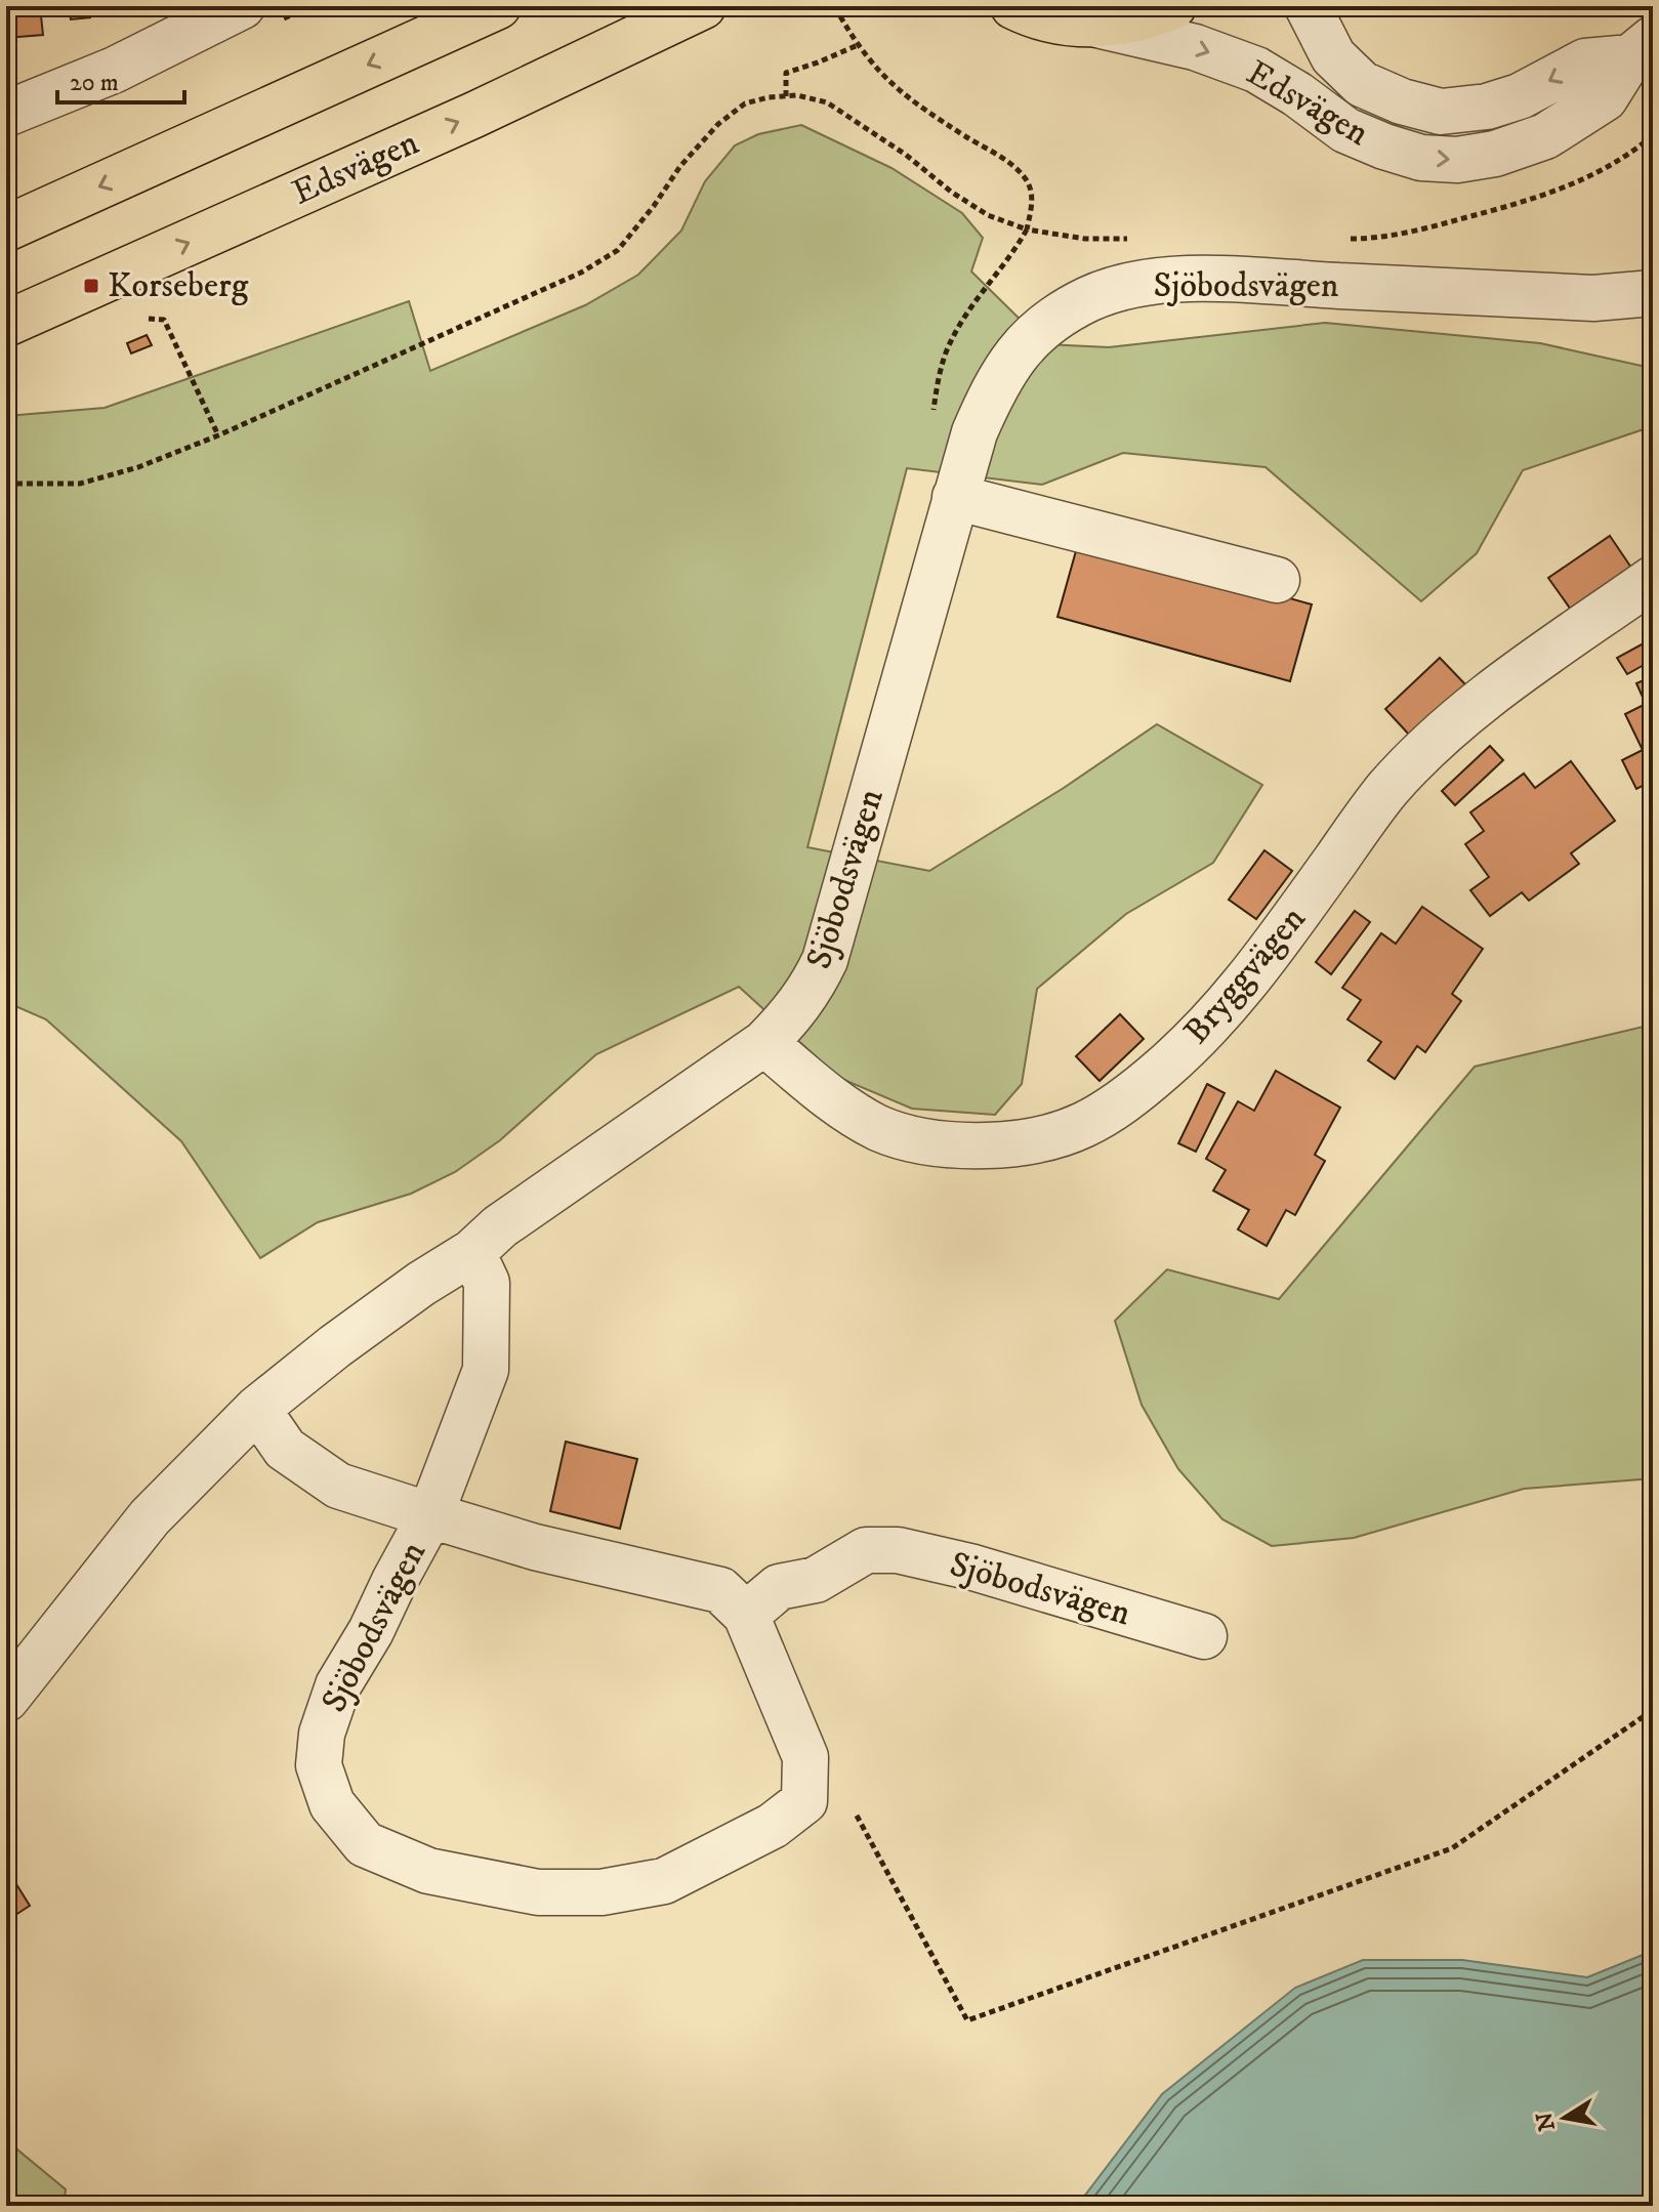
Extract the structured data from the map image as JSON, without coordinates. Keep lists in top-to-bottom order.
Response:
{
  "streets": {
    "main road": ["Edsvägen"],
    "street": ["Sjöbodsvägen", "Bryggvägen"]
  },
  "crossings": [
    ["Sjöbodsvägen", "Bryggvägen"]
  ],
  "places": {
    "transit": ["Korseberg"]
  },
  "scale_bar": "20 m",
  "north": "left"
}
